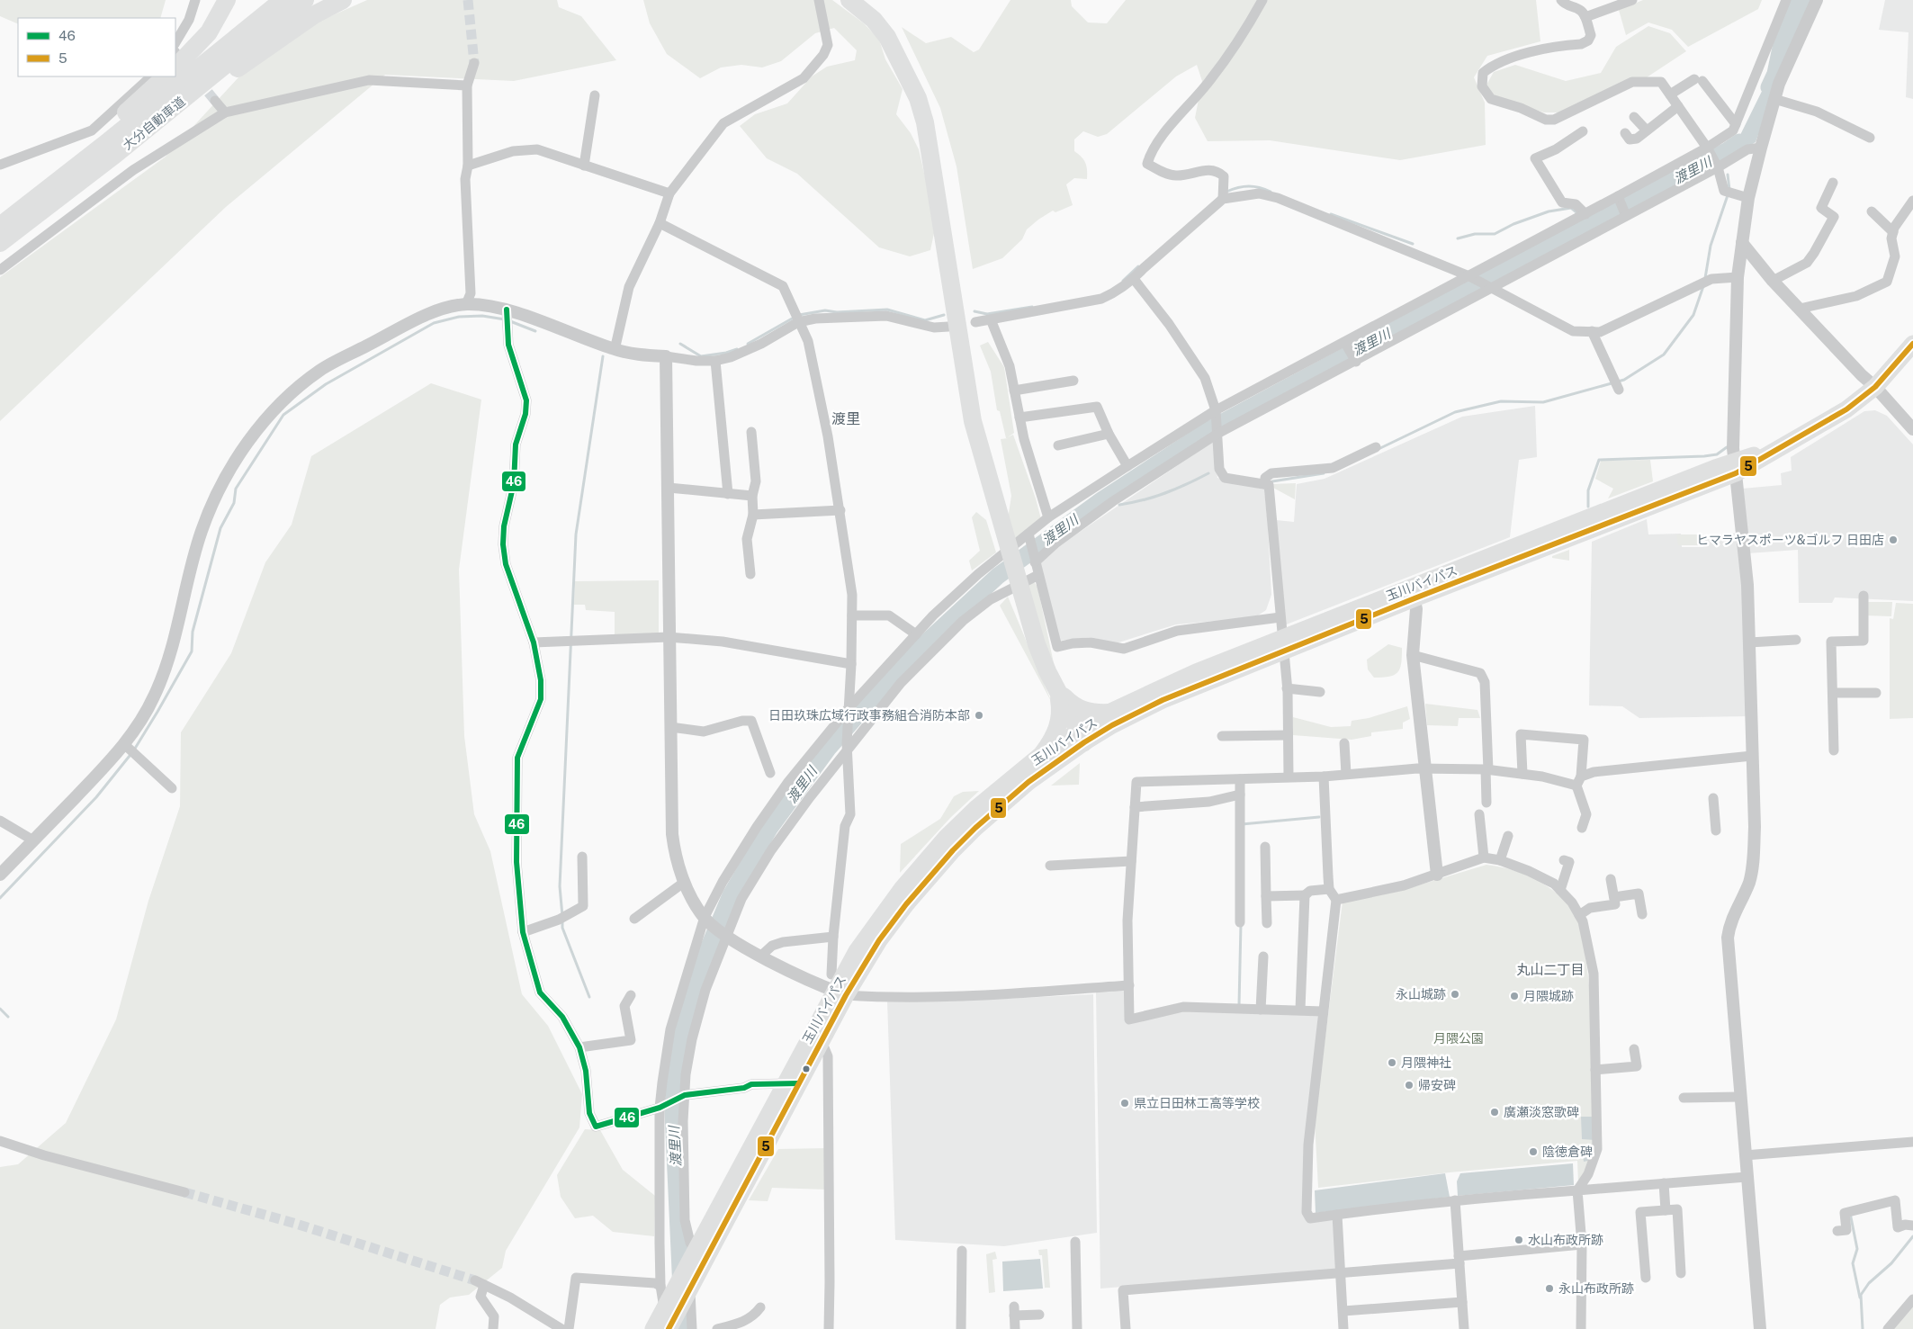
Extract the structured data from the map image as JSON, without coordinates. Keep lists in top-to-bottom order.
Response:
{
  "streets": {
    "highway": ["大分自動車道", "玉川バイパス"]
  },
  "districts": ["渡里", "丸山二丁目"],
  "water": ["渡里川"],
  "parks": ["月隈公園"],
  "places": [
    "ヒマラヤスポーツ&ゴルフ 日田店",
    "日田玖珠広域行政事務組合消防本部",
    "永山城跡",
    "月隈城跡",
    "月隈神社",
    "帰安碑",
    "県立日田林工高等学校",
    "廣瀬淡窓歌碑",
    "陰徳倉碑",
    "水山布政所跡",
    "永山布政所跡"
  ],
  "lines": ["transit line 46", "transit line 5"],
  "legend": ["46", "5"]
}
